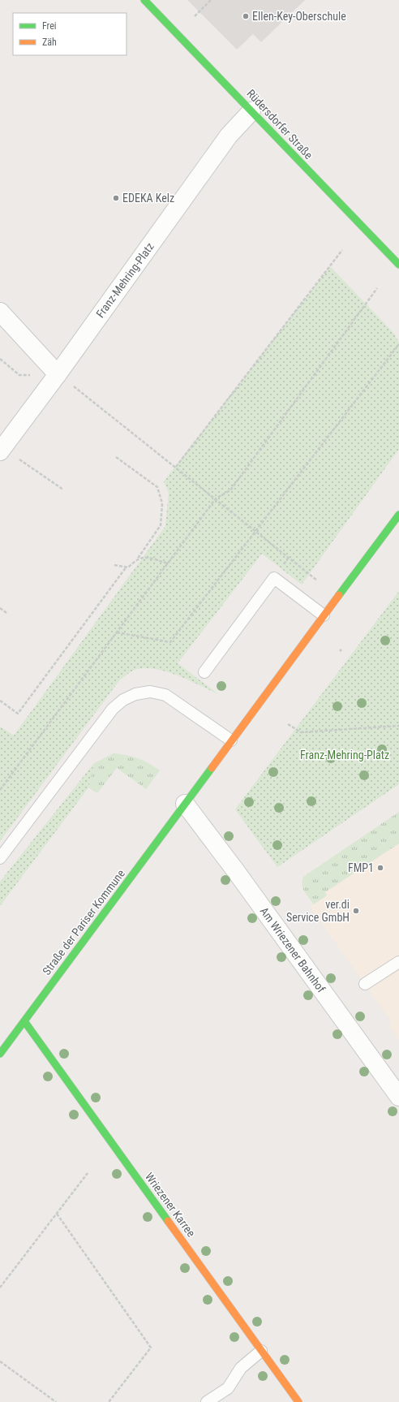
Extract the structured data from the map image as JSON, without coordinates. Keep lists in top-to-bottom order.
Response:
{
  "streets": {
    "street": [
      "Rüdersdorfer Straße",
      "Franz-Mehring-Platz",
      "Straße der Pariser Kommune",
      "Am Wriezener Bahnhof",
      "Wriezener Karree"
    ]
  },
  "crossings": [
    ["Rüdersdorfer Straße", "Franz-Mehring-Platz"],
    ["Straße der Pariser Kommune", "Am Wriezener Bahnhof"],
    ["Straße der Pariser Kommune", "Wriezener Karree"]
  ],
  "parks": ["Franz-Mehring-Platz"],
  "places": [
    "Ellen-Key-Oberschule",
    "EDEKA Kelz",
    "FMP1",
    "ver.di Service GmbH"
  ],
  "legend": ["Frei", "Zäh"]
}
